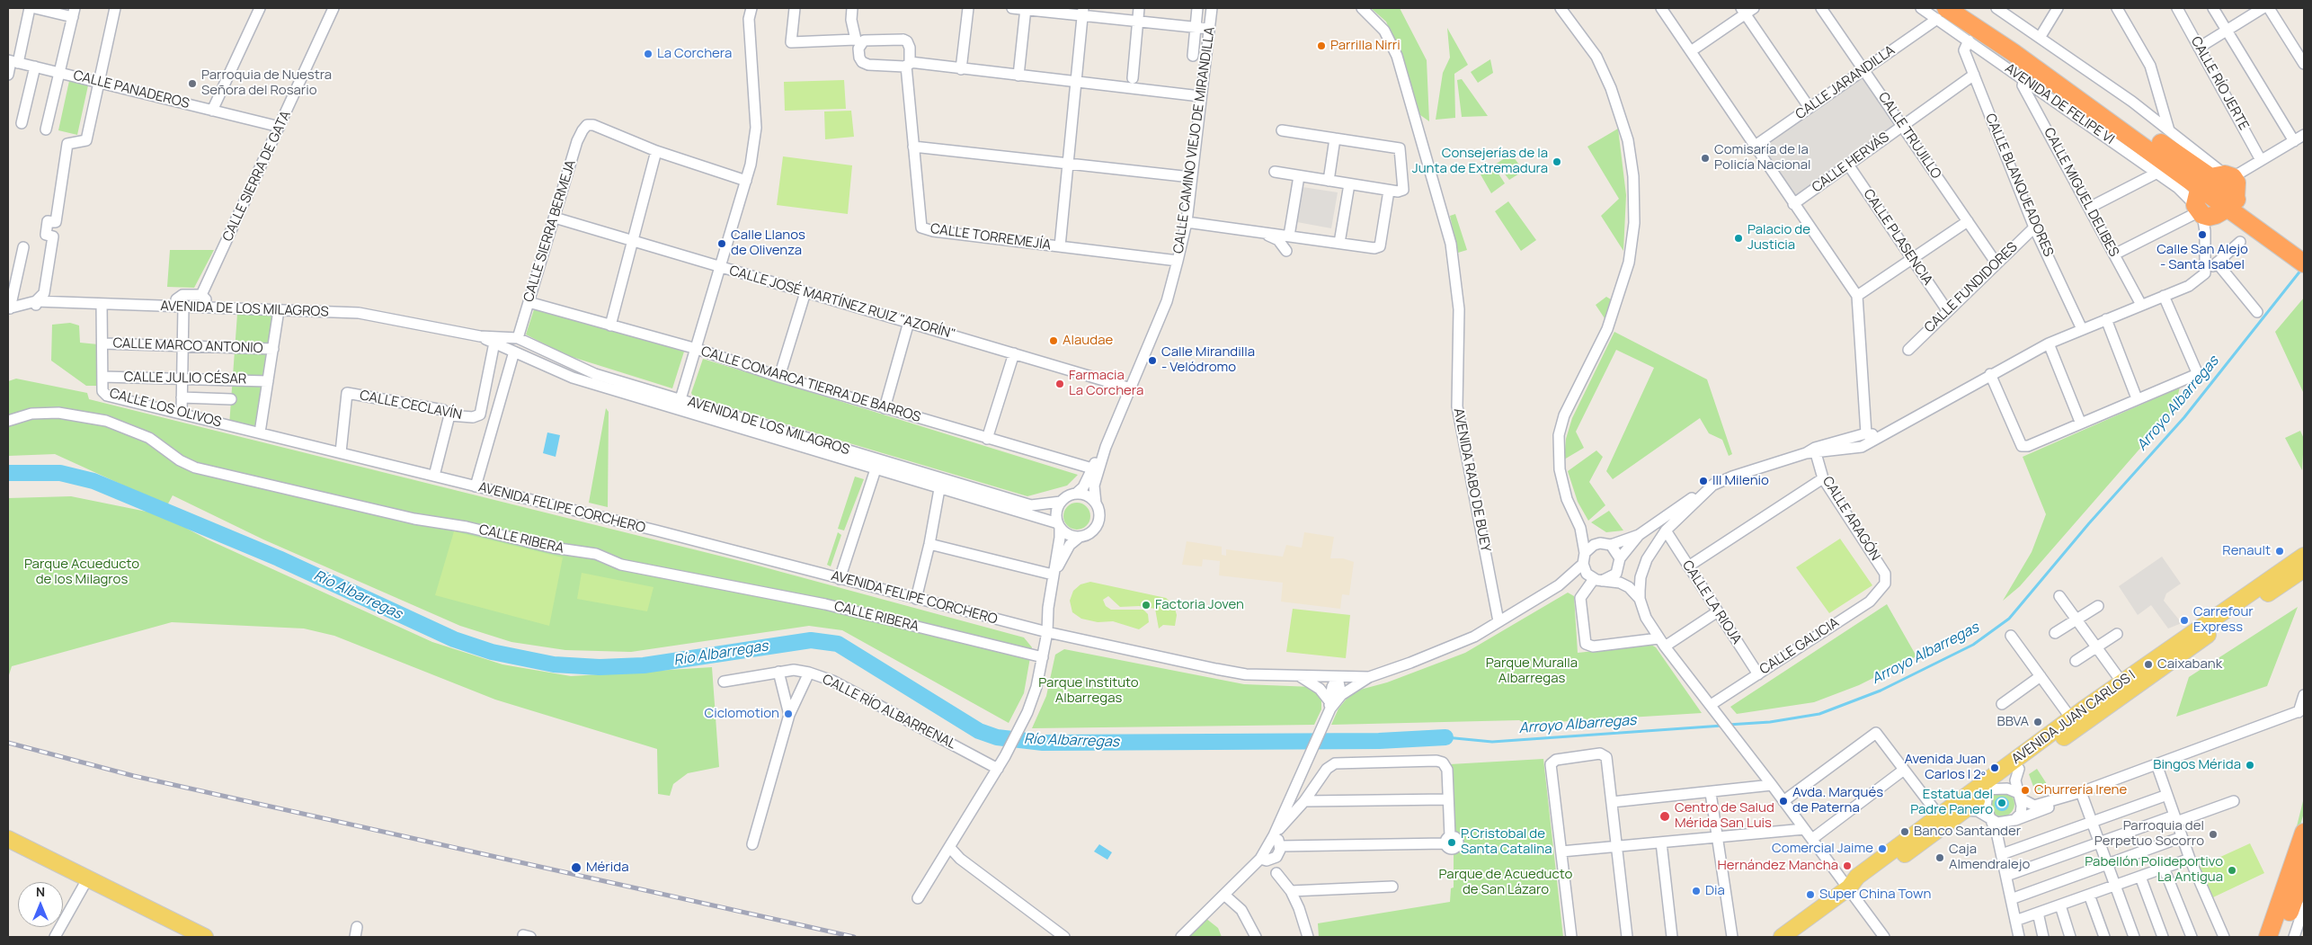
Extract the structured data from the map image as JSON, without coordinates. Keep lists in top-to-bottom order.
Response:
{
  "streets": {
    "highway": ["AVENIDA DE FELIPE VI"],
    "main road": ["AVENIDA JUAN CARLOS I"],
    "street": [
      "CALLE JARANDILLA",
      "CALLE RÍO JERTE",
      "CALLE PANADEROS",
      "CALLE TRUJILLO",
      "CALLE CAMINO VIEJO DE MIRANDILLA",
      "CALLE HERVÁS",
      "CALLE SIERRA DE GATA",
      "CALLE BLANQUEADORES",
      "CALLE MIGUEL DELIBES",
      "CALLE SIERRA BERMEJA",
      "CALLE TORREMEJÍA",
      "CALLE PLASENCIA",
      "CALLE FUNDIDORES",
      "CALLE JOSÉ MARTÍNEZ RUIZ \"AZORÍN\"",
      "AVENIDA DE LOS MILAGROS",
      "CALLE MARCO ANTONIO",
      "CALLE JULIO CÉSAR",
      "CALLE COMARCA TIERRA DE BARROS",
      "CALLE CECLAVÍN",
      "CALLE LOS OLIVOS",
      "AVENIDA RABO DE BUEY",
      "AVENIDA FELIPE CORCHERO",
      "CALLE ARAGÓN",
      "CALLE RIBERA",
      "CALLE LA RIOJA",
      "CALLE GALICIA",
      "CALLE RÍO ALBARRENAL"
    ]
  },
  "crossings": [
    ["CALLE JARANDILLA", "AVENIDA DE FELIPE VI"],
    ["CALLE JARANDILLA", "CALLE TRUJILLO"],
    ["CALLE PANADEROS", "CALLE SIERRA DE GATA"],
    ["AVENIDA DE FELIPE VI", "CALLE BLANQUEADORES"],
    ["AVENIDA DE FELIPE VI", "CALLE MIGUEL DELIBES"],
    ["CALLE TRUJILLO", "CALLE HERVÁS"],
    ["CALLE TRUJILLO", "CALLE FUNDIDORES"],
    ["CALLE CAMINO VIEJO DE MIRANDILLA", "CALLE TORREMEJÍA"],
    ["CALLE CAMINO VIEJO DE MIRANDILLA", "CALLE JOSÉ MARTÍNEZ RUIZ \"AZORÍN\""],
    ["CALLE CAMINO VIEJO DE MIRANDILLA", "AVENIDA DE LOS MILAGROS"],
    ["CALLE CAMINO VIEJO DE MIRANDILLA", "CALLE COMARCA TIERRA DE BARROS"],
    ["CALLE HERVÁS", "CALLE BLANQUEADORES"],
    ["CALLE HERVÁS", "CALLE PLASENCIA"],
    ["CALLE BLANQUEADORES", "CALLE FUNDIDORES"],
    ["CALLE SIERRA BERMEJA", "CALLE JOSÉ MARTÍNEZ RUIZ \"AZORÍN\""],
    ["CALLE SIERRA BERMEJA", "AVENIDA DE LOS MILAGROS"],
    ["CALLE SIERRA BERMEJA", "CALLE COMARCA TIERRA DE BARROS"],
    ["CALLE PLASENCIA", "CALLE FUNDIDORES"],
    ["AVENIDA DE LOS MILAGROS", "CALLE CECLAVÍN"],
    ["AVENIDA DE LOS MILAGROS", "CALLE LOS OLIVOS"],
    ["CALLE MARCO ANTONIO", "CALLE LOS OLIVOS"],
    ["CALLE JULIO CÉSAR", "CALLE LOS OLIVOS"],
    ["CALLE CECLAVÍN", "AVENIDA FELIPE CORCHERO"],
    ["CALLE LOS OLIVOS", "AVENIDA FELIPE CORCHERO"],
    ["AVENIDA RABO DE BUEY", "AVENIDA FELIPE CORCHERO"],
    ["CALLE ARAGÓN", "CALLE GALICIA"],
    ["CALLE LA RIOJA", "CALLE GALICIA"]
  ],
  "water": ["Arroyo Albarregas", "Río Albarregas"],
  "parks": [
    "Parque Acueducto de los Milagros",
    "Parque Muralla Albarregas",
    "Parque Instituto Albarregas",
    "Parque de Acueducto de San Lázaro"
  ],
  "places": [
    "Parrilla Nirri",
    "La Corchera",
    "Parroquia de Nuestra Señora del Rosario",
    "Comisaría de la Policía Nacional",
    "Consejerías de la Junta de Extremadura",
    "Calle San Alejo - Santa Isabel",
    "Palacio de Justicia",
    "Calle Llanos de Olivenza",
    "Alaudae",
    "Calle Mirandilla - Velódromo",
    "Farmacia La Corchera",
    "III Milenio",
    "Renault",
    "Factoria Joven",
    "Carrefour Express",
    "Caixabank",
    "Ciclomotion",
    "BBVA",
    "Bingos Mérida",
    "Avenida Juan Carlos I 2º",
    "Churrería Irene",
    "Avda. Marqués de Paterna",
    "Estatua del Padre Panero",
    "Centro de Salud Mérida San Luis",
    "Banco Santander",
    "Parroquia del Perpetuo Socorro",
    "P.Cristobal de Santa Catalina",
    "Comercial Jaime",
    "Caja Almendralejo",
    "Hernández Mancha",
    "Mérida",
    "Pabellón Polideportivo La Antigua",
    "Dia",
    "Super China Town"
  ],
  "north": "top"
}
